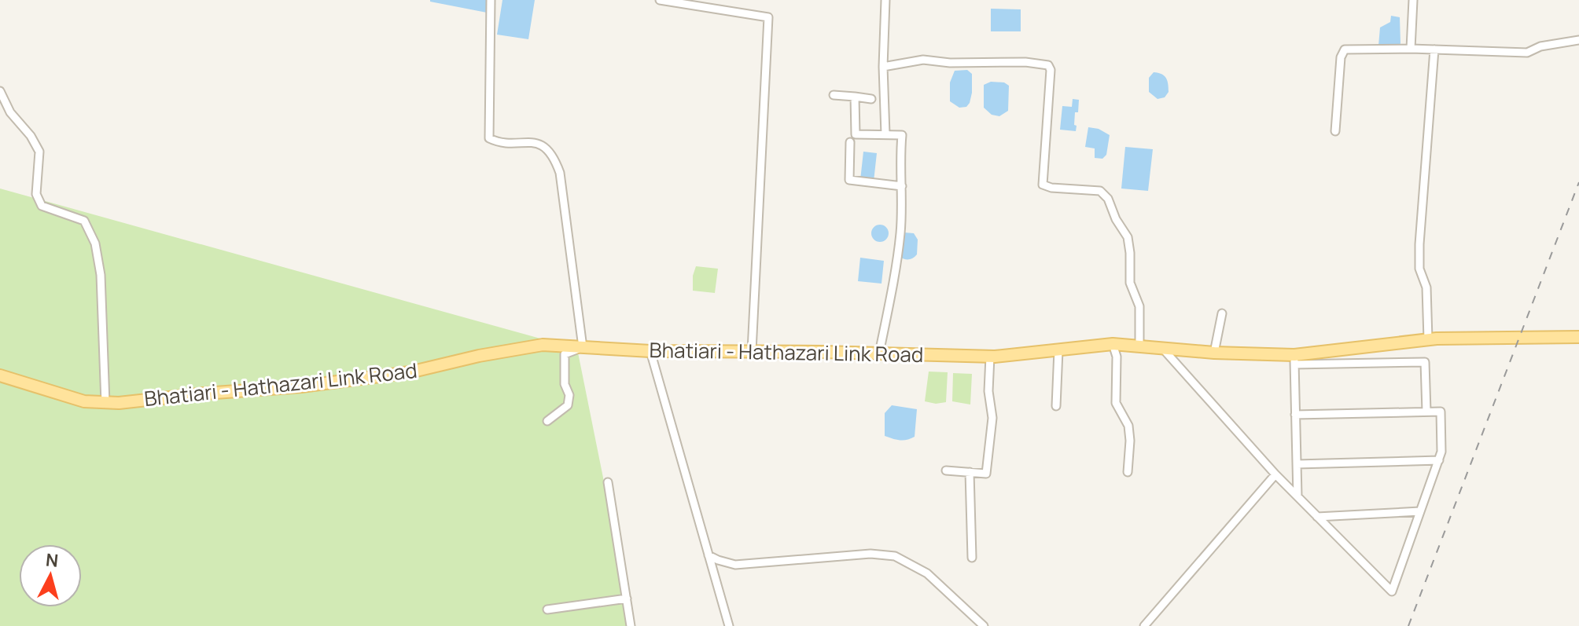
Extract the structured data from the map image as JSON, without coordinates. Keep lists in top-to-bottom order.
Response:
{
  "streets": {
    "main road": ["Bhatiari - Hathazari Link Road"]
  },
  "north": "top"
}
